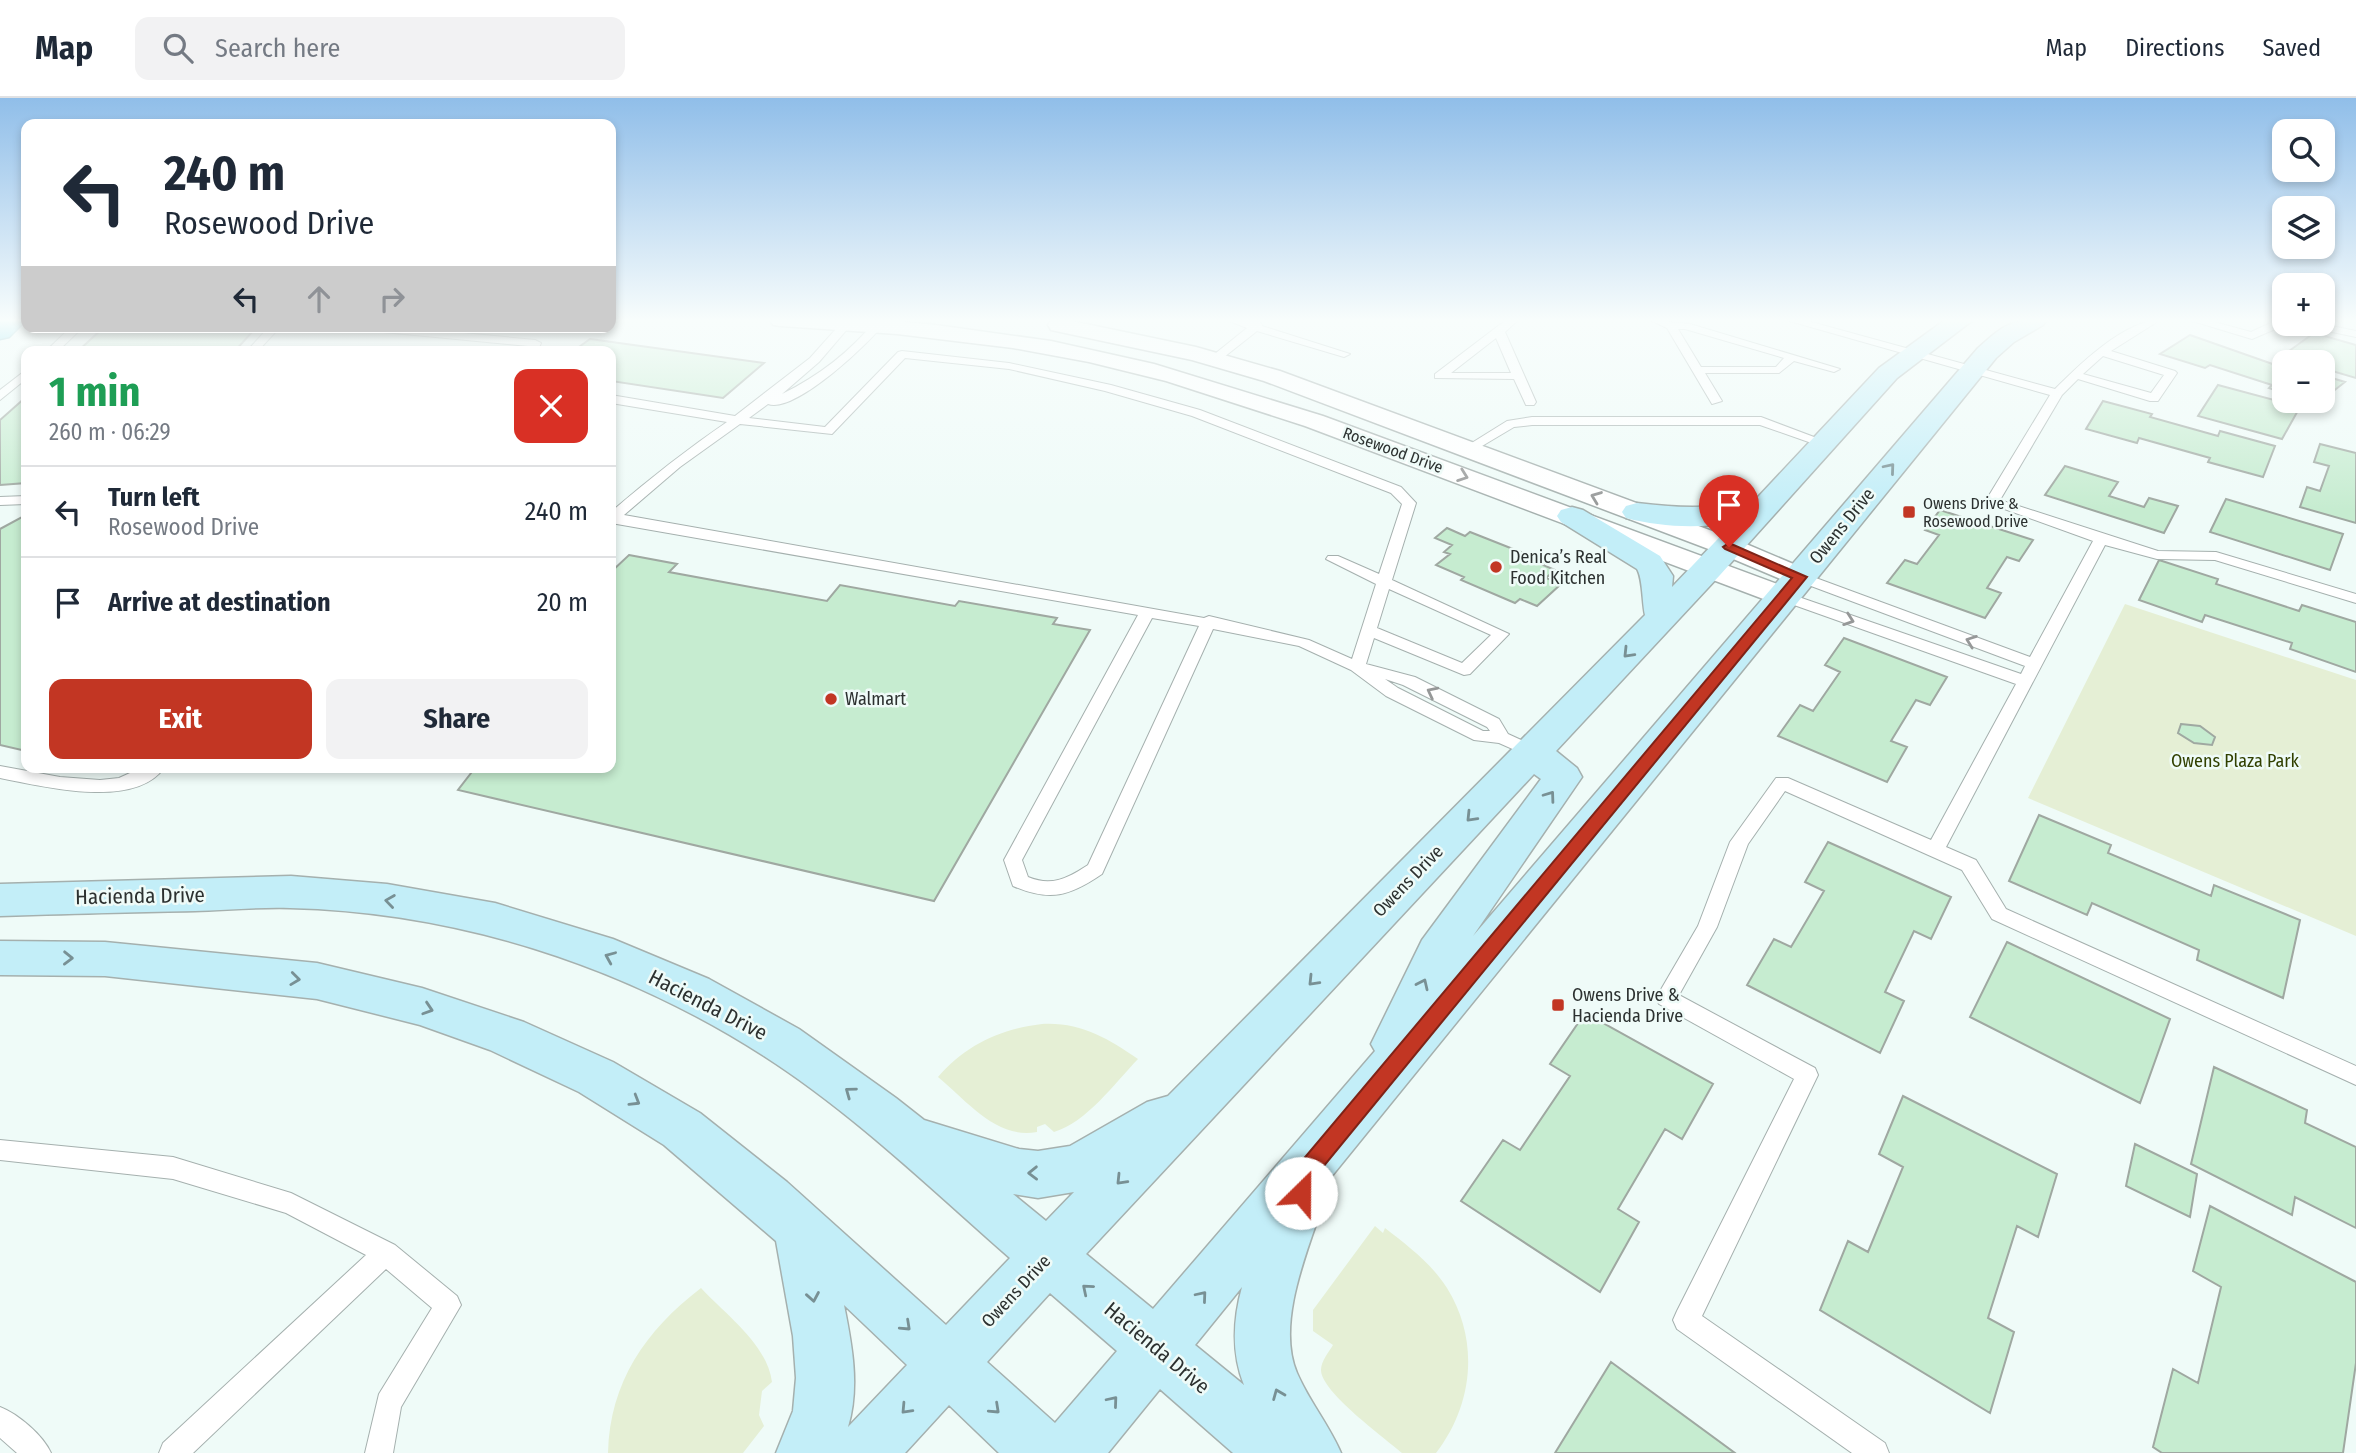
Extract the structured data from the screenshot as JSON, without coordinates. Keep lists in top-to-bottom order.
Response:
{
  "streets": {
    "street": ["Rosewood Drive", "Owens Drive", "Hacienda Drive"]
  },
  "crossings": [
    ["Rosewood Drive", "Owens Drive"],
    ["Owens Drive", "Hacienda Drive"]
  ],
  "parks": ["Owens Plaza Park"],
  "places": {
    "transit": ["Owens Drive & Rosewood Drive", "Owens Drive & Hacienda Drive"],
    "other": ["Denica’s Real Food Kitchen", "Walmart"]
  },
  "page": {
    "header": "Map",
    "search": "Search here",
    "nav": ["Map", "Directions", "Saved"],
    "map_buttons": ["+", "−"],
    "turn": ["240 m", "Rosewood Drive"],
    "heading": ["1 min", "260 m · 06:29"],
    "list": [
      {
        "name": "Turn left",
        "note": "Rosewood Drive",
        "value": "240 m"
      },
      {
        "name": "Arrive at destination",
        "value": "20 m"
      }
    ],
    "buttons": ["Exit", "Share"]
  }
}
